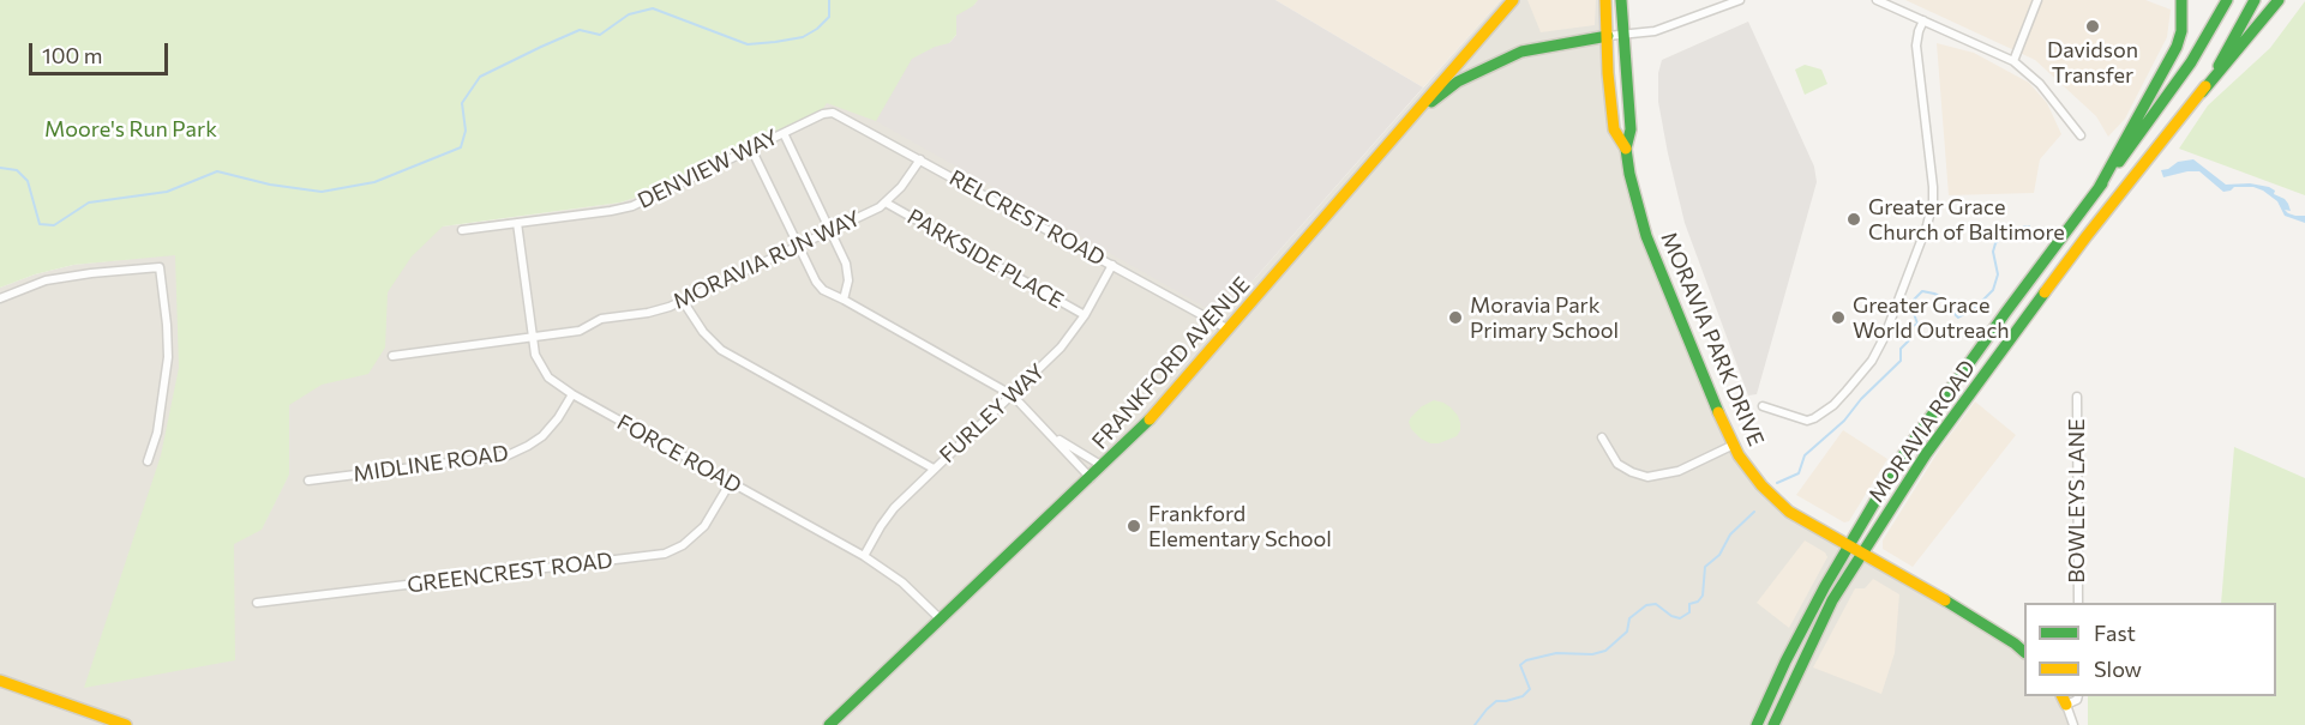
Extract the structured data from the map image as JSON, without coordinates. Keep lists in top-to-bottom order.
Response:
{
  "streets": {
    "main road": ["MORAVIA PARK DRIVE", "FRANKFORD AVENUE", "MORAVIA ROAD"],
    "street": [
      "DENVIEW WAY",
      "RELCREST ROAD",
      "PARKSIDE PLACE",
      "MORAVIA RUN WAY",
      "FURLEY WAY",
      "FORCE ROAD",
      "MIDLINE ROAD",
      "BOWLEYS LANE",
      "GREENCREST ROAD"
    ]
  },
  "crossings": [
    ["DENVIEW WAY", "RELCREST ROAD"],
    ["DENVIEW WAY", "FORCE ROAD"],
    ["RELCREST ROAD", "MORAVIA RUN WAY"],
    ["RELCREST ROAD", "FRANKFORD AVENUE"],
    ["RELCREST ROAD", "FURLEY WAY"],
    ["PARKSIDE PLACE", "MORAVIA RUN WAY"],
    ["PARKSIDE PLACE", "FURLEY WAY"],
    ["MORAVIA RUN WAY", "FORCE ROAD"],
    ["MORAVIA PARK DRIVE", "MORAVIA ROAD"],
    ["FRANKFORD AVENUE", "FORCE ROAD"],
    ["FURLEY WAY", "FORCE ROAD"],
    ["FORCE ROAD", "MIDLINE ROAD"],
    ["FORCE ROAD", "GREENCREST ROAD"]
  ],
  "parks": ["Moore's Run Park"],
  "places": [
    "Davidson Transfer",
    "Greater Grace Church of Baltimore",
    "Moravia Park Primary School",
    "Greater Grace World Outreach",
    "Frankford Elementary School"
  ],
  "legend": ["Fast", "Slow"],
  "scale_bar": "100 m"
}
